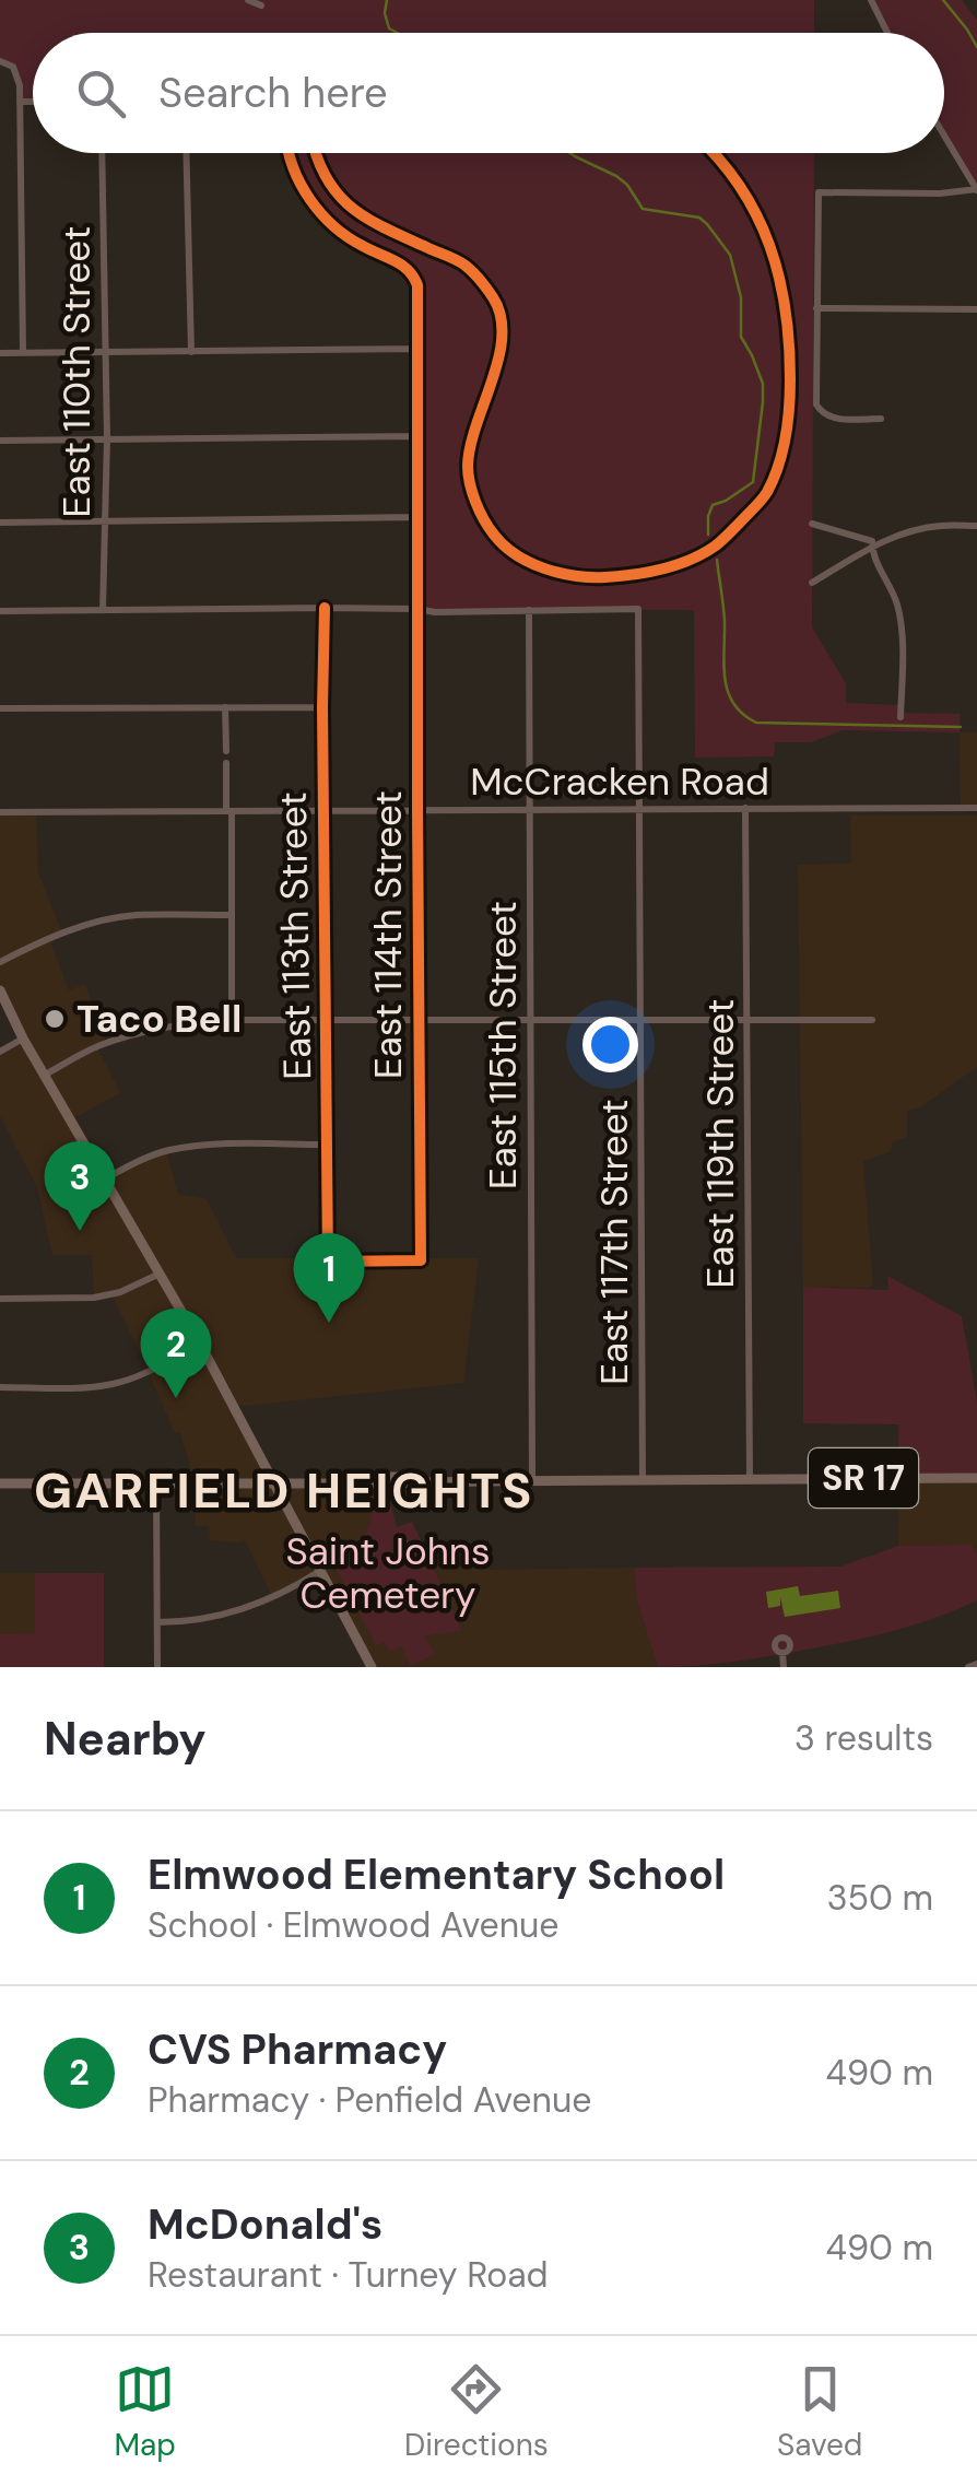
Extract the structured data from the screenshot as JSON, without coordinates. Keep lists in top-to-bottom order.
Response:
{
  "streets": {
    "main road": ["SR 17"],
    "street": [
      "East 110th Street",
      "McCracken Road",
      "East 114th Street",
      "East 113th Street",
      "East 115th Street",
      "East 119th Street",
      "East 117th Street"
    ]
  },
  "crossings": [
    ["McCracken Road", "East 114th Street"],
    ["McCracken Road", "East 113th Street"],
    ["McCracken Road", "East 115th Street"],
    ["McCracken Road", "East 119th Street"],
    ["McCracken Road", "East 117th Street"],
    ["East 114th Street", "East 113th Street"],
    ["East 115th Street", "East 117th Street"],
    ["East 115th Street", "SR 17"],
    ["East 119th Street", "SR 17"],
    ["East 117th Street", "SR 17"]
  ],
  "districts": ["GARFIELD HEIGHTS"],
  "parks": ["Saint Johns Cemetery"],
  "places": ["Taco Bell"],
  "page": {
    "search": "Search here",
    "pins": ["3", "1", "2"],
    "heading": ["Nearby", "3 results"],
    "list": [
      {
        "mark": "1",
        "name": "Elmwood Elementary School",
        "note": "School · Elmwood Avenue",
        "value": "350 m"
      },
      {
        "mark": "2",
        "name": "CVS Pharmacy",
        "note": "Pharmacy · Penfield Avenue",
        "value": "490 m"
      },
      {
        "mark": "3",
        "name": "McDonald's",
        "note": "Restaurant · Turney Road",
        "value": "490 m"
      }
    ],
    "nav": ["Map", "Directions", "Saved"]
  }
}
